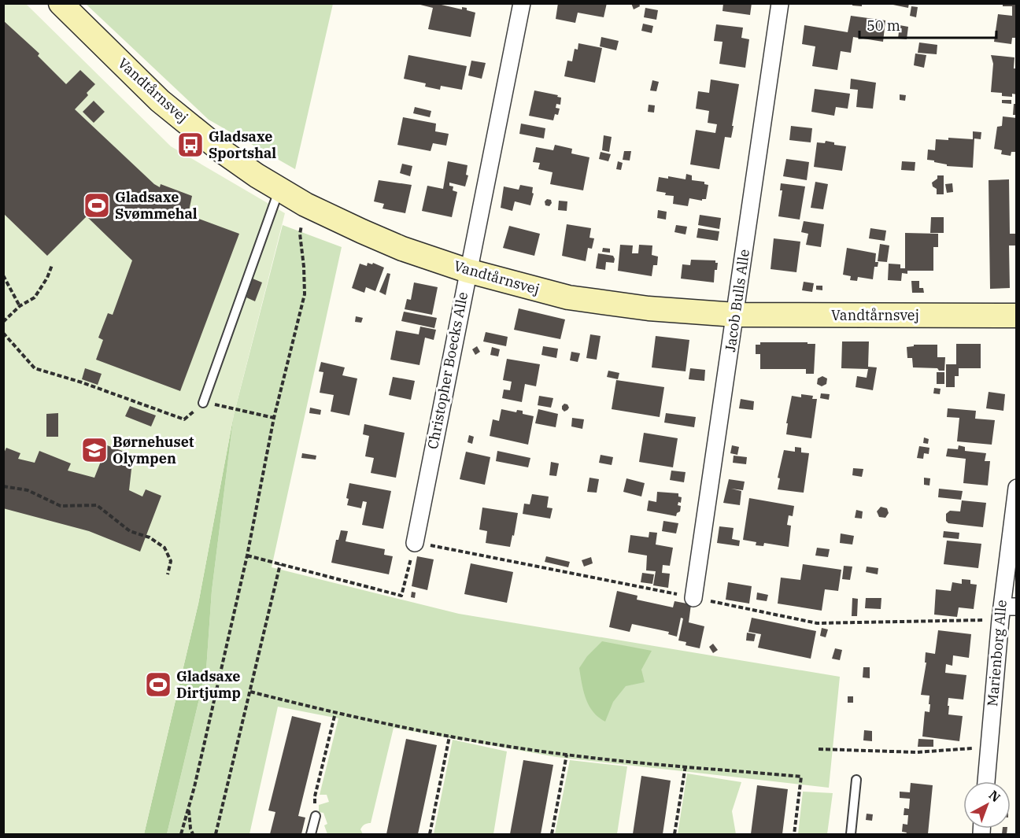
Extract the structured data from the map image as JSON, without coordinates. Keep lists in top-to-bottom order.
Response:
{
  "streets": {
    "street": [
      "Vandtårnsvej",
      "Jacob Bulls Alle",
      "Christopher Boecks Alle",
      "Marienborg Alle"
    ]
  },
  "crossings": [
    ["Vandtårnsvej", "Jacob Bulls Alle"],
    ["Vandtårnsvej", "Christopher Boecks Alle"]
  ],
  "places": {
    "bus stop": ["Gladsaxe Sportshal"],
    "sports": ["Gladsaxe Svømmehal", "Gladsaxe Dirtjump"],
    "school or university": ["Børnehuset Olympen"]
  },
  "scale_bar": "50 m",
  "north": "top right"
}
